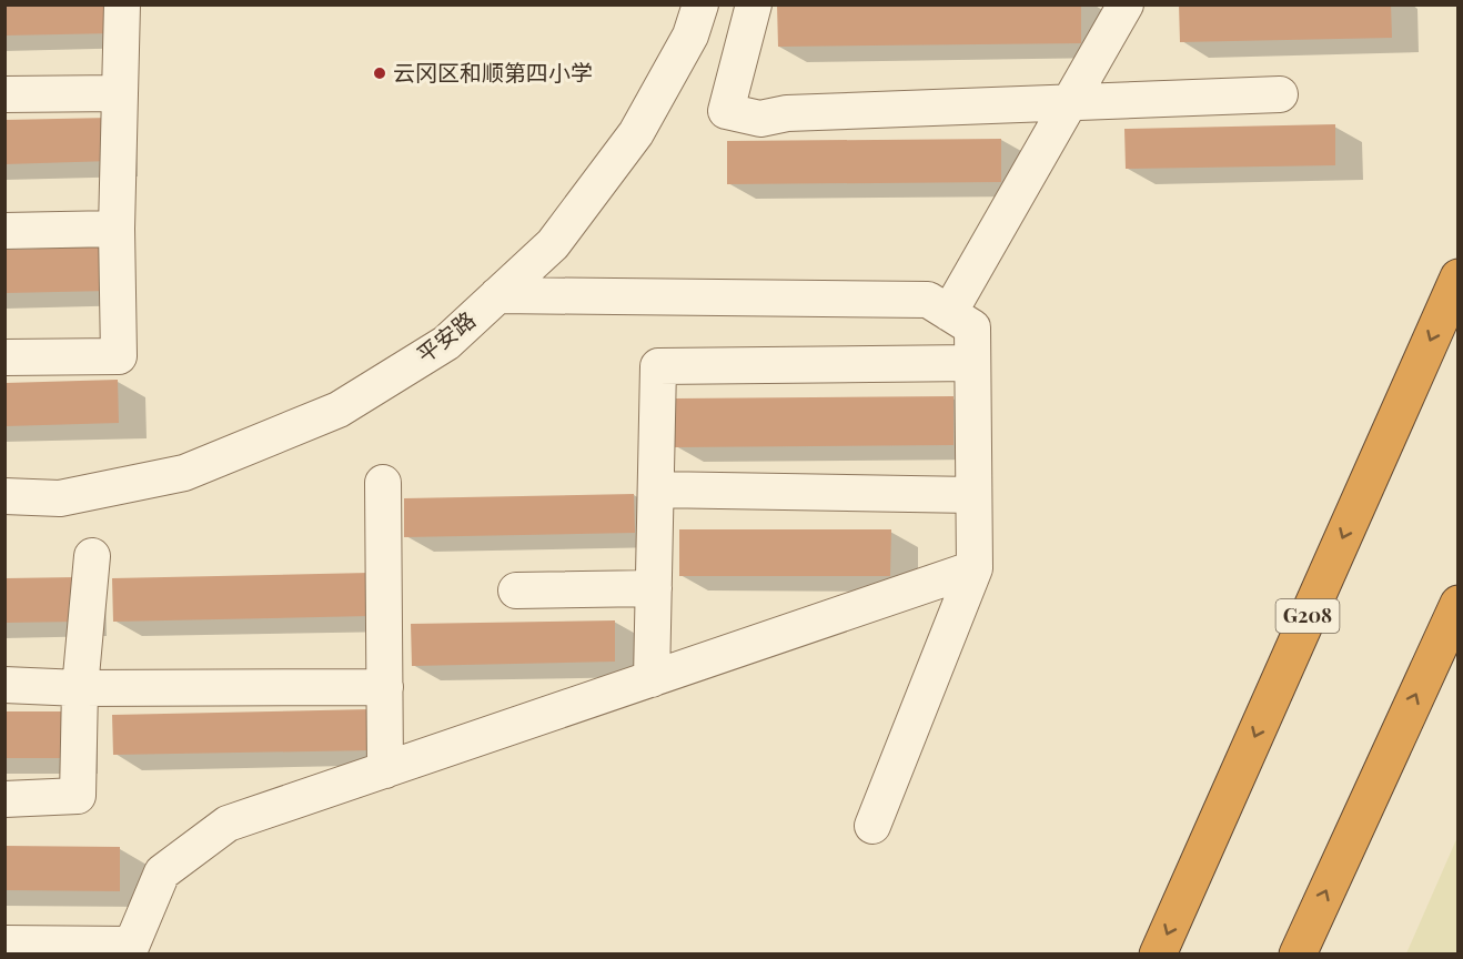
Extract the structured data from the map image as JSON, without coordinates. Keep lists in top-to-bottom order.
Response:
{
  "streets": {
    "highway": ["G208"],
    "street": ["平安路"]
  },
  "places": ["云冈区和顺第四小学"]
}
